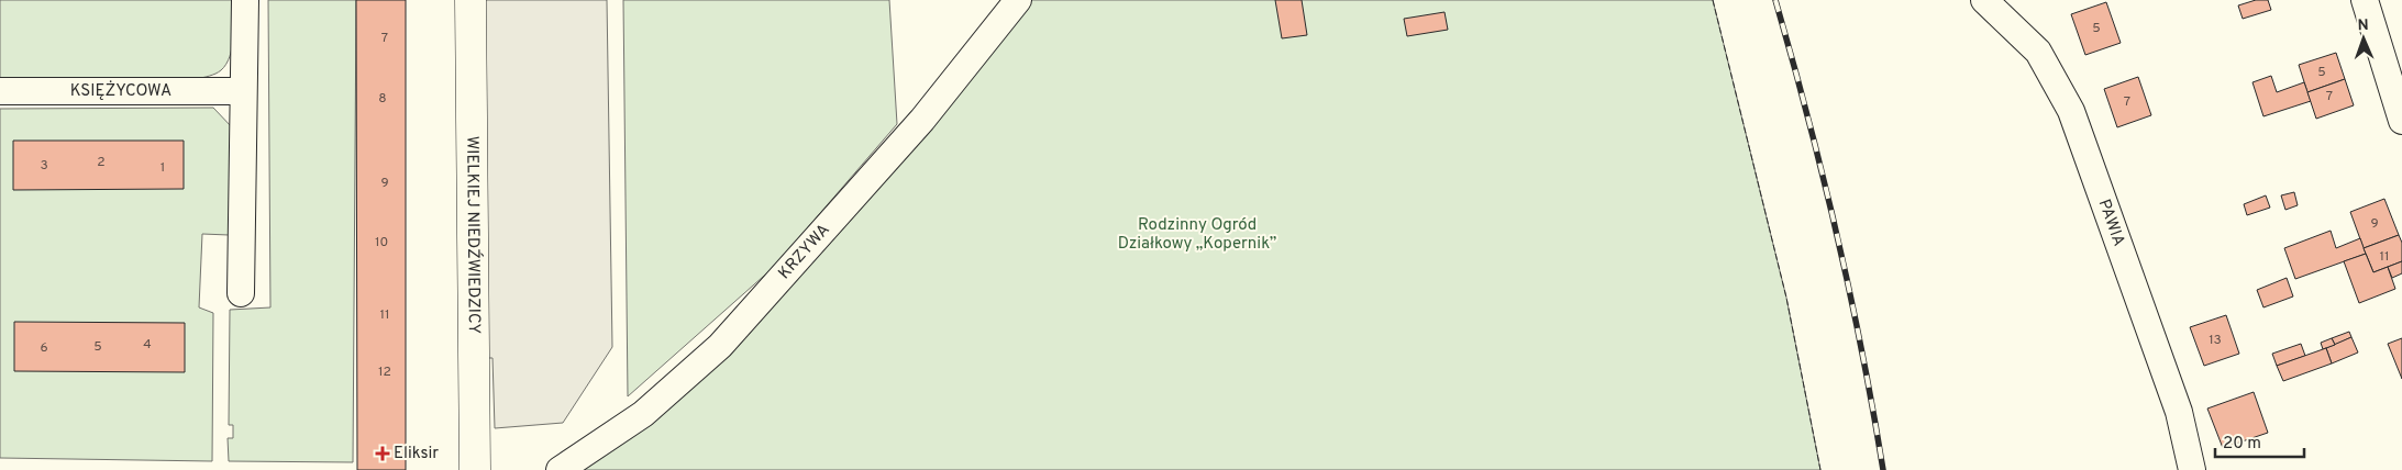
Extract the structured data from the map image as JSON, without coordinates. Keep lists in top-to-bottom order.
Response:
{
  "streets": {
    "street": [
      "KSIĘŻYCOWA",
      "PAWIA",
      "WIELKIEJ NIEDŹWIEDZICY",
      "KRZYWA"
    ]
  },
  "parks": ["Rodzinny Ogród Działkowy „Kopernik”"],
  "places": {
    "health": ["Eliksir"]
  },
  "house_numbers": [
    "5",
    "7",
    "5",
    "7",
    "8",
    "7",
    "2",
    "3",
    "1",
    "9",
    "9",
    "10",
    "11",
    "11",
    "13",
    "4",
    "5",
    "6",
    "12"
  ],
  "scale_bar": "20 m",
  "north": "top"
}
